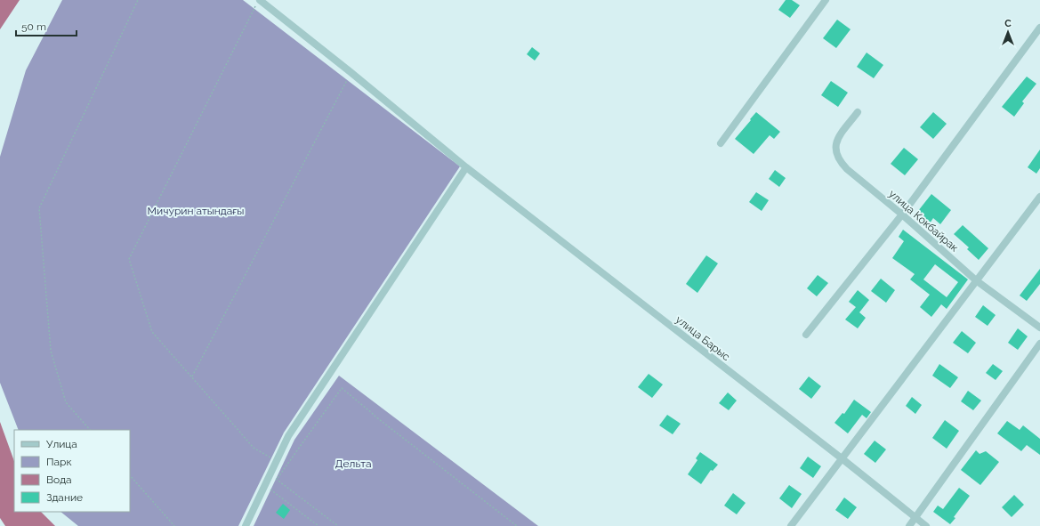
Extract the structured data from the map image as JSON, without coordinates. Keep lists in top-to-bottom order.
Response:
{
  "streets": {
    "street": ["улица Кокбайрак", "улица Барыс"]
  },
  "parks": ["Мичурин атындағы", "Дельта"],
  "legend": [
    "Улица",
    "Парк",
    "Вода",
    "Здание"
  ],
  "scale_bar": "50 m",
  "north": "top"
}
